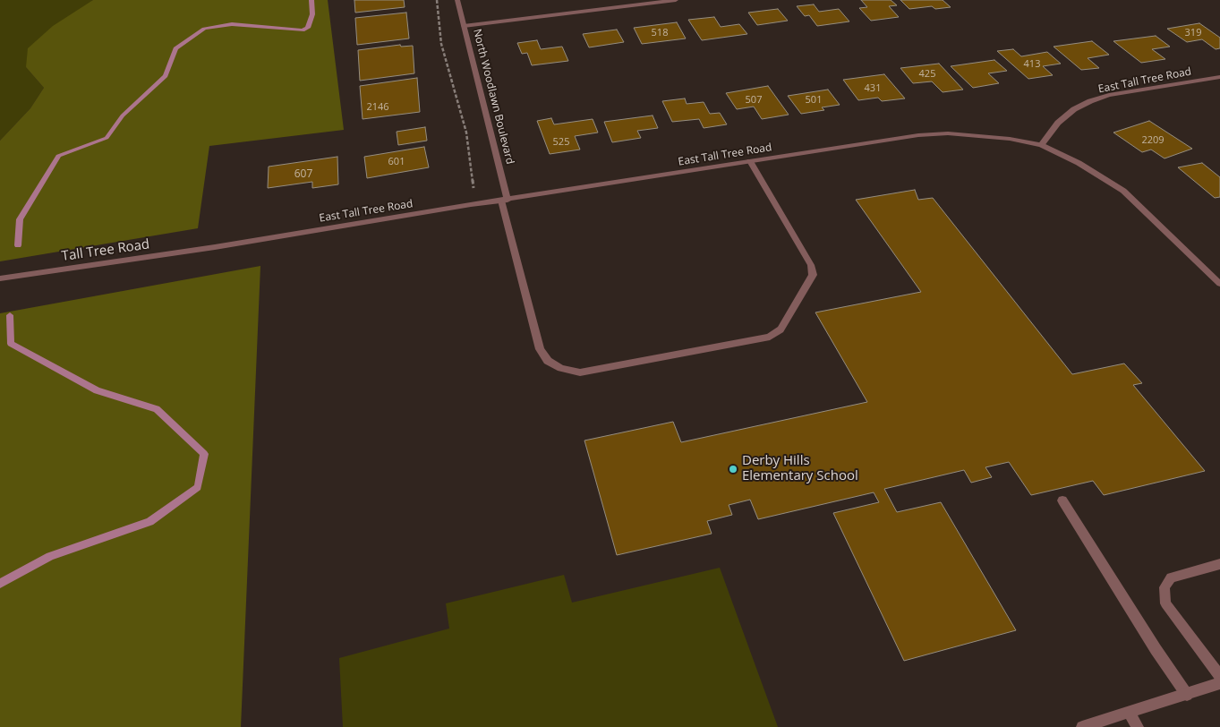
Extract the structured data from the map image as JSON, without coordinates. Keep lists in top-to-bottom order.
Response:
{
  "streets": {
    "street": ["East Tall Tree Road", "North Woodlawn Boulevard", "Tall Tree Road"]
  },
  "crossings": [
    ["East Tall Tree Road", "North Woodlawn Boulevard"],
    ["East Tall Tree Road", "Tall Tree Road"]
  ],
  "places": ["Derby Hills Elementary School"],
  "house_numbers": [
    "518",
    "319",
    "413",
    "425",
    "431",
    "507",
    "501",
    "2146",
    "2209",
    "525",
    "601",
    "607"
  ]
}
